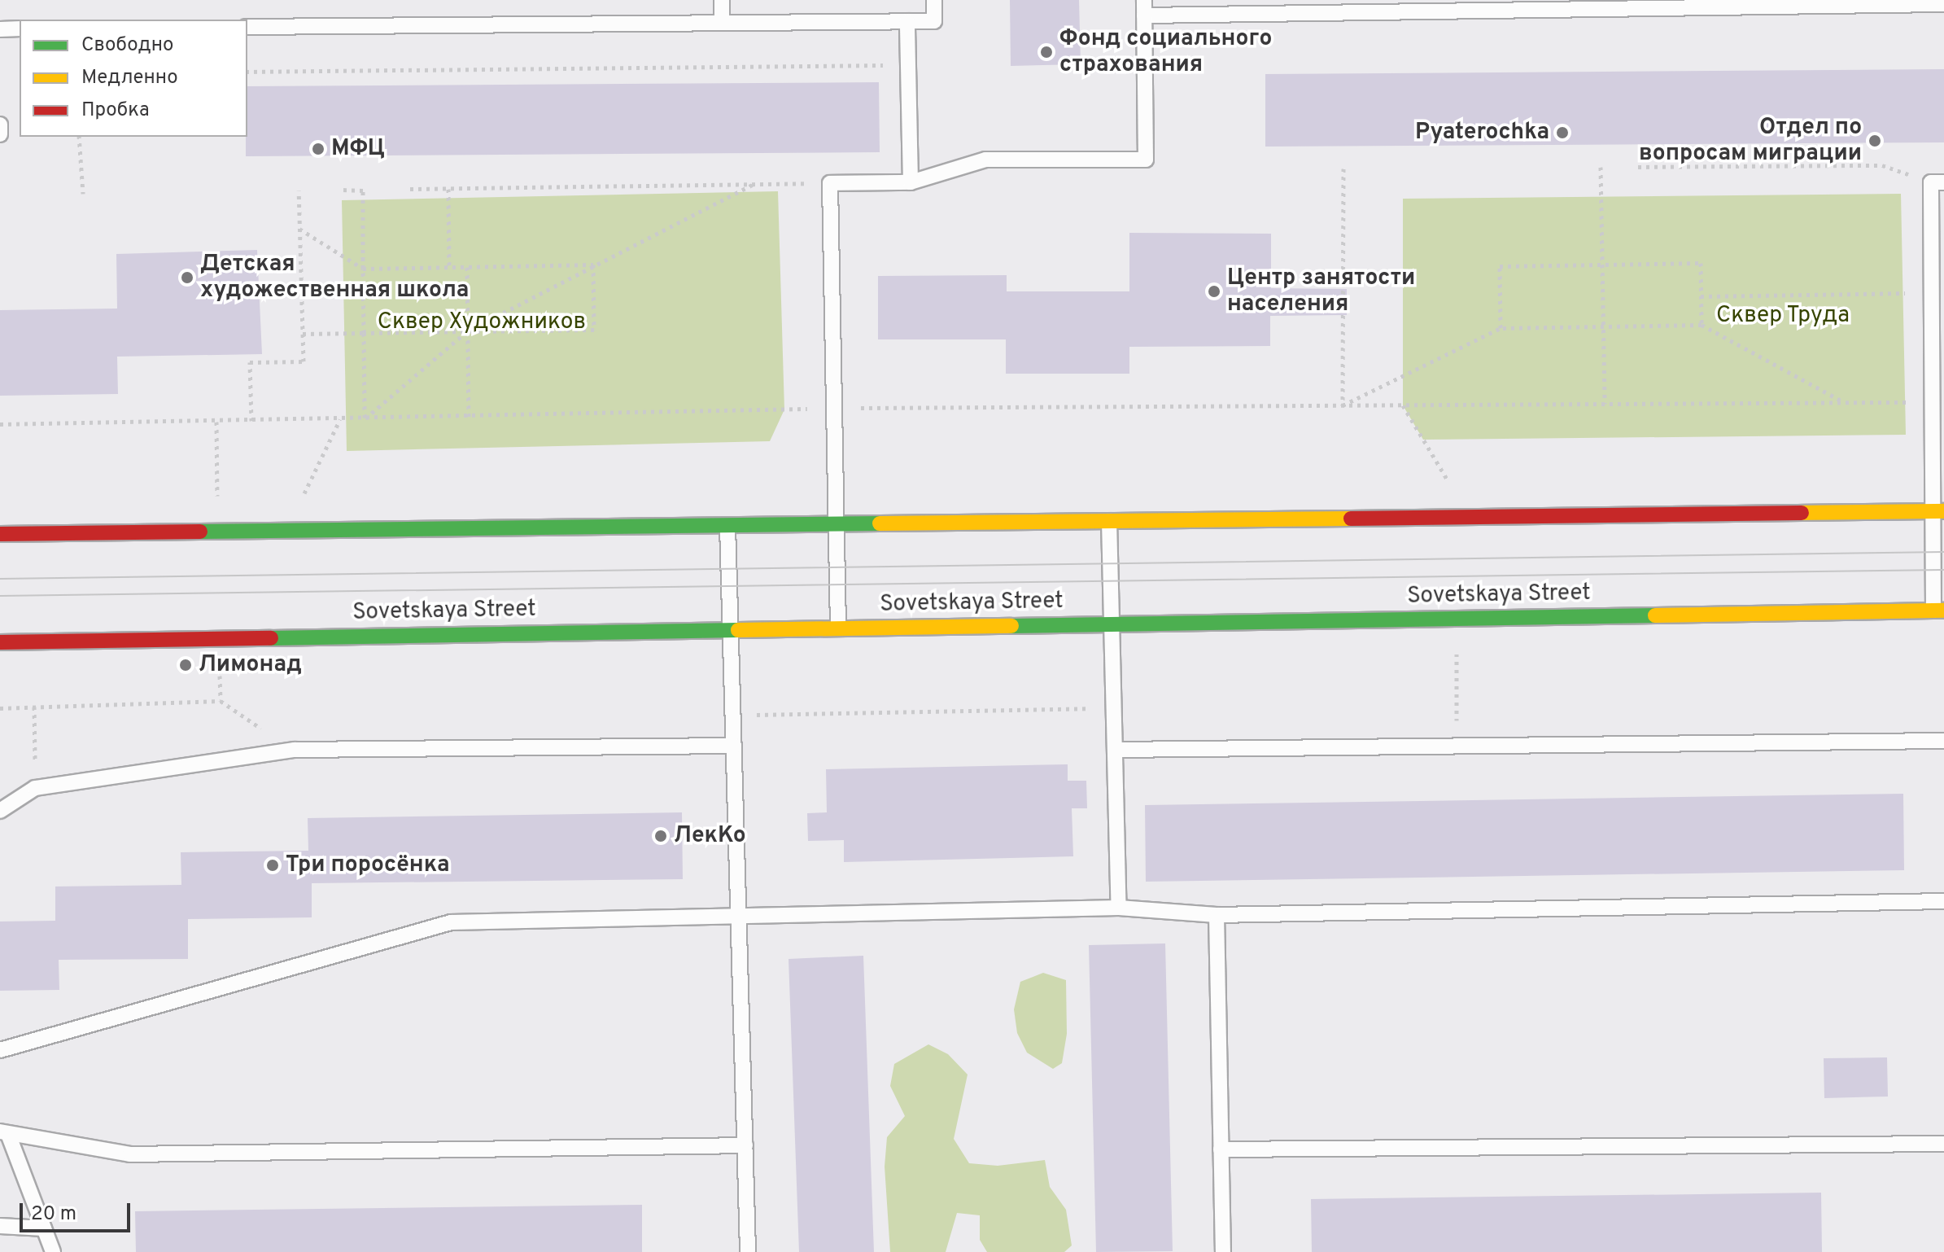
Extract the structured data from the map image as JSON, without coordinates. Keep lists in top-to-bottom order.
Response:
{
  "streets": {
    "main road": ["Sovetskaya Street"]
  },
  "parks": ["Сквер Труда", "Сквер Художников"],
  "places": [
    "Фонд социального страхования",
    "Pyaterochka",
    "Отдел по вопросам миграции",
    "МФЦ",
    "Детская художественная школа",
    "Центр занятости населения",
    "Лимонад",
    "ЛекКо",
    "Три поросёнка"
  ],
  "legend": ["Свободно", "Медленно", "Пробка"],
  "scale_bar": "20 m"
}
